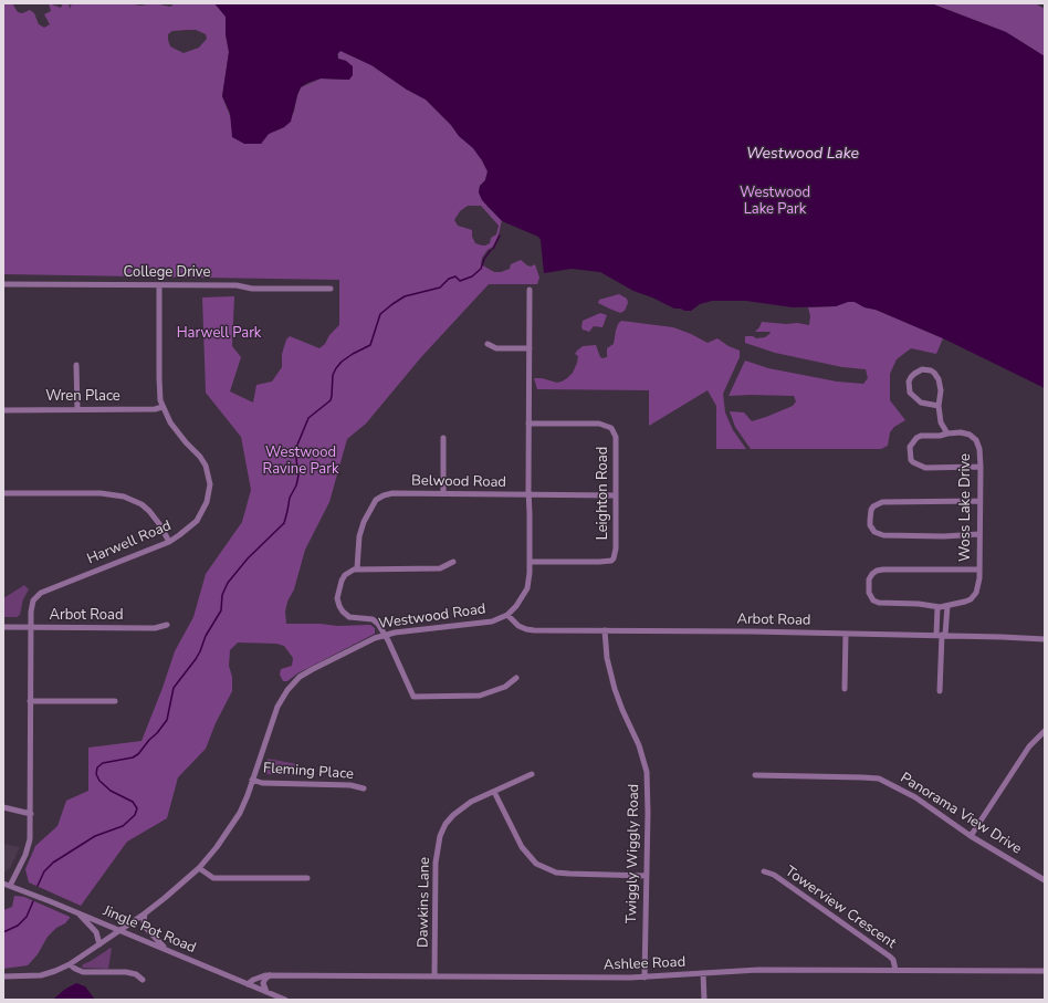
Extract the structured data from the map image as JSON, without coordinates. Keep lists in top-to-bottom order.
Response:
{
  "streets": {
    "street": [
      "College Drive",
      "Wren Place",
      "Belwood Road",
      "Leighton Road",
      "Woss Lake Drive",
      "Harwell Road",
      "Arbot Road",
      "Westwood Road",
      "Fleming Place",
      "Panorama View Drive",
      "Twiggly Wiggly Road",
      "Dawkins Lane",
      "Towerview Crescent",
      "Jingle Pot Road",
      "Ashlee Road"
    ]
  },
  "crossings": [
    ["College Drive", "Harwell Road"],
    ["Wren Place", "Harwell Road"],
    ["Belwood Road", "Leighton Road"],
    ["Belwood Road", "Westwood Road"],
    ["Leighton Road", "Westwood Road"],
    ["Harwell Road", "Arbot Road"],
    ["Harwell Road", "Jingle Pot Road"],
    ["Arbot Road", "Westwood Road"],
    ["Arbot Road", "Twiggly Wiggly Road"],
    ["Westwood Road", "Fleming Place"],
    ["Westwood Road", "Jingle Pot Road"],
    ["Twiggly Wiggly Road", "Ashlee Road"],
    ["Dawkins Lane", "Ashlee Road"],
    ["Towerview Crescent", "Ashlee Road"],
    ["Jingle Pot Road", "Ashlee Road"]
  ],
  "water": ["Westwood Lake"],
  "parks": ["Westwood Lake Park", "Harwell Park", "Westwood Ravine Park"]
}
